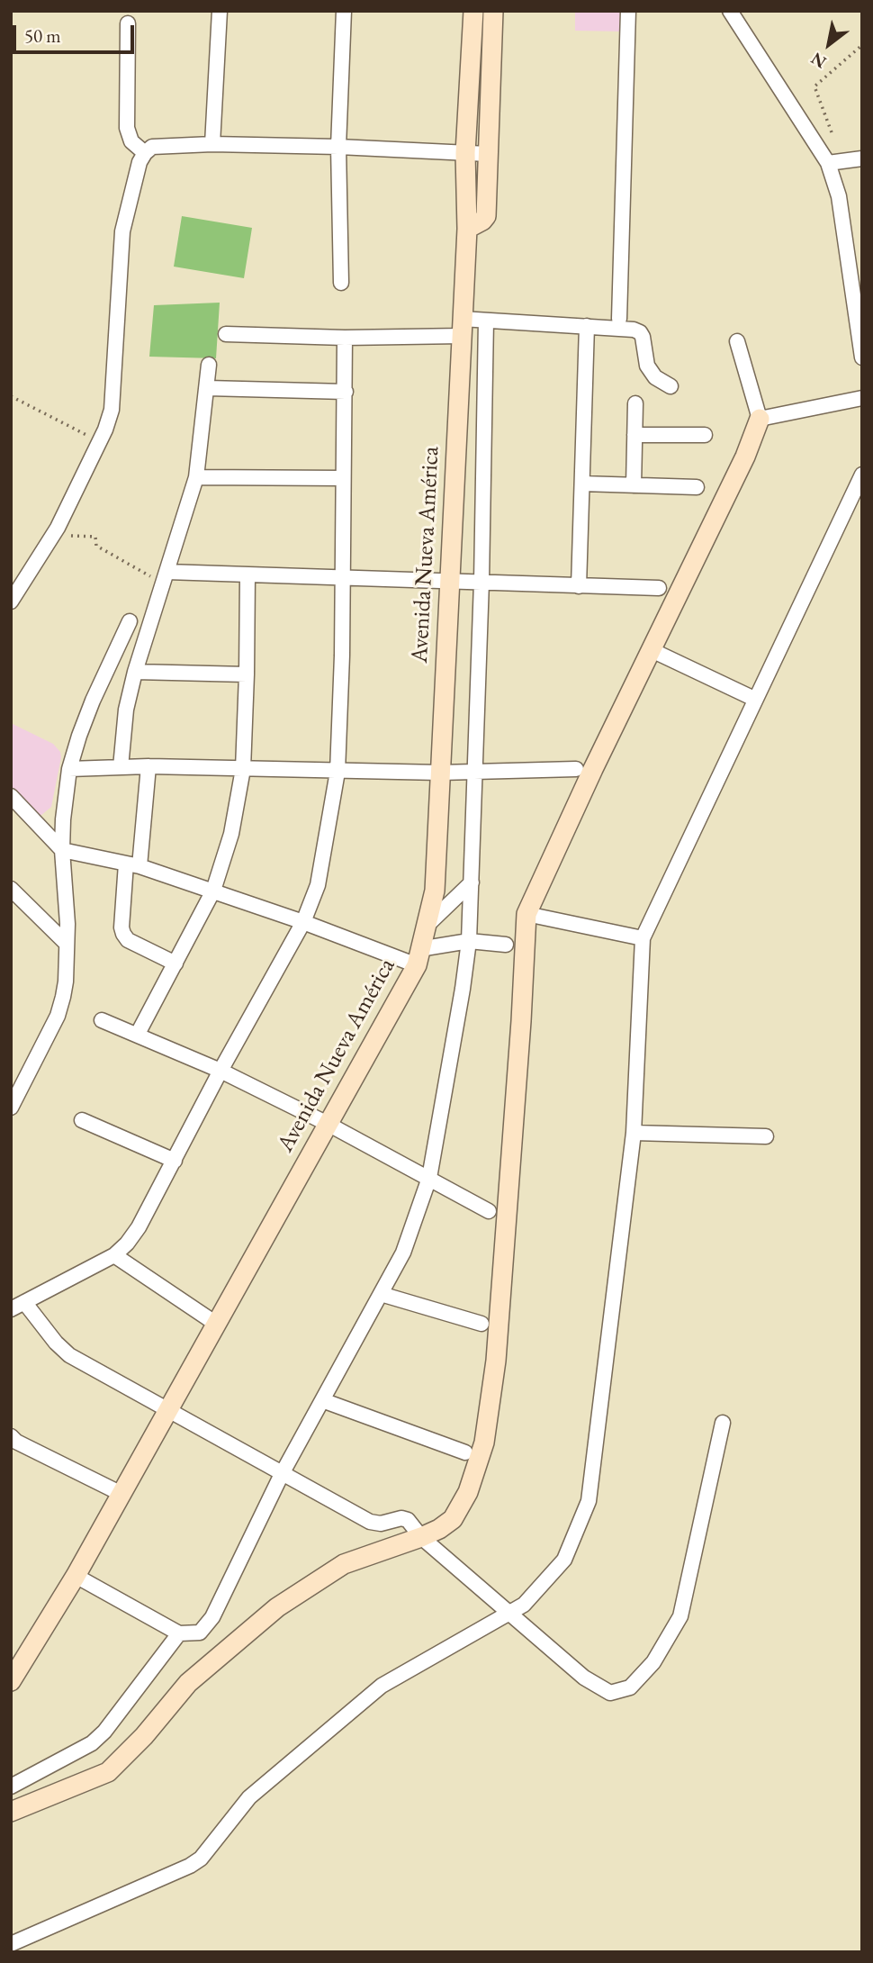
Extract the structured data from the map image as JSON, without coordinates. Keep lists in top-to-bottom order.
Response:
{
  "streets": {
    "street": ["Avenida Nueva América"]
  },
  "scale_bar": "50 m",
  "north": "bottom left"
}
